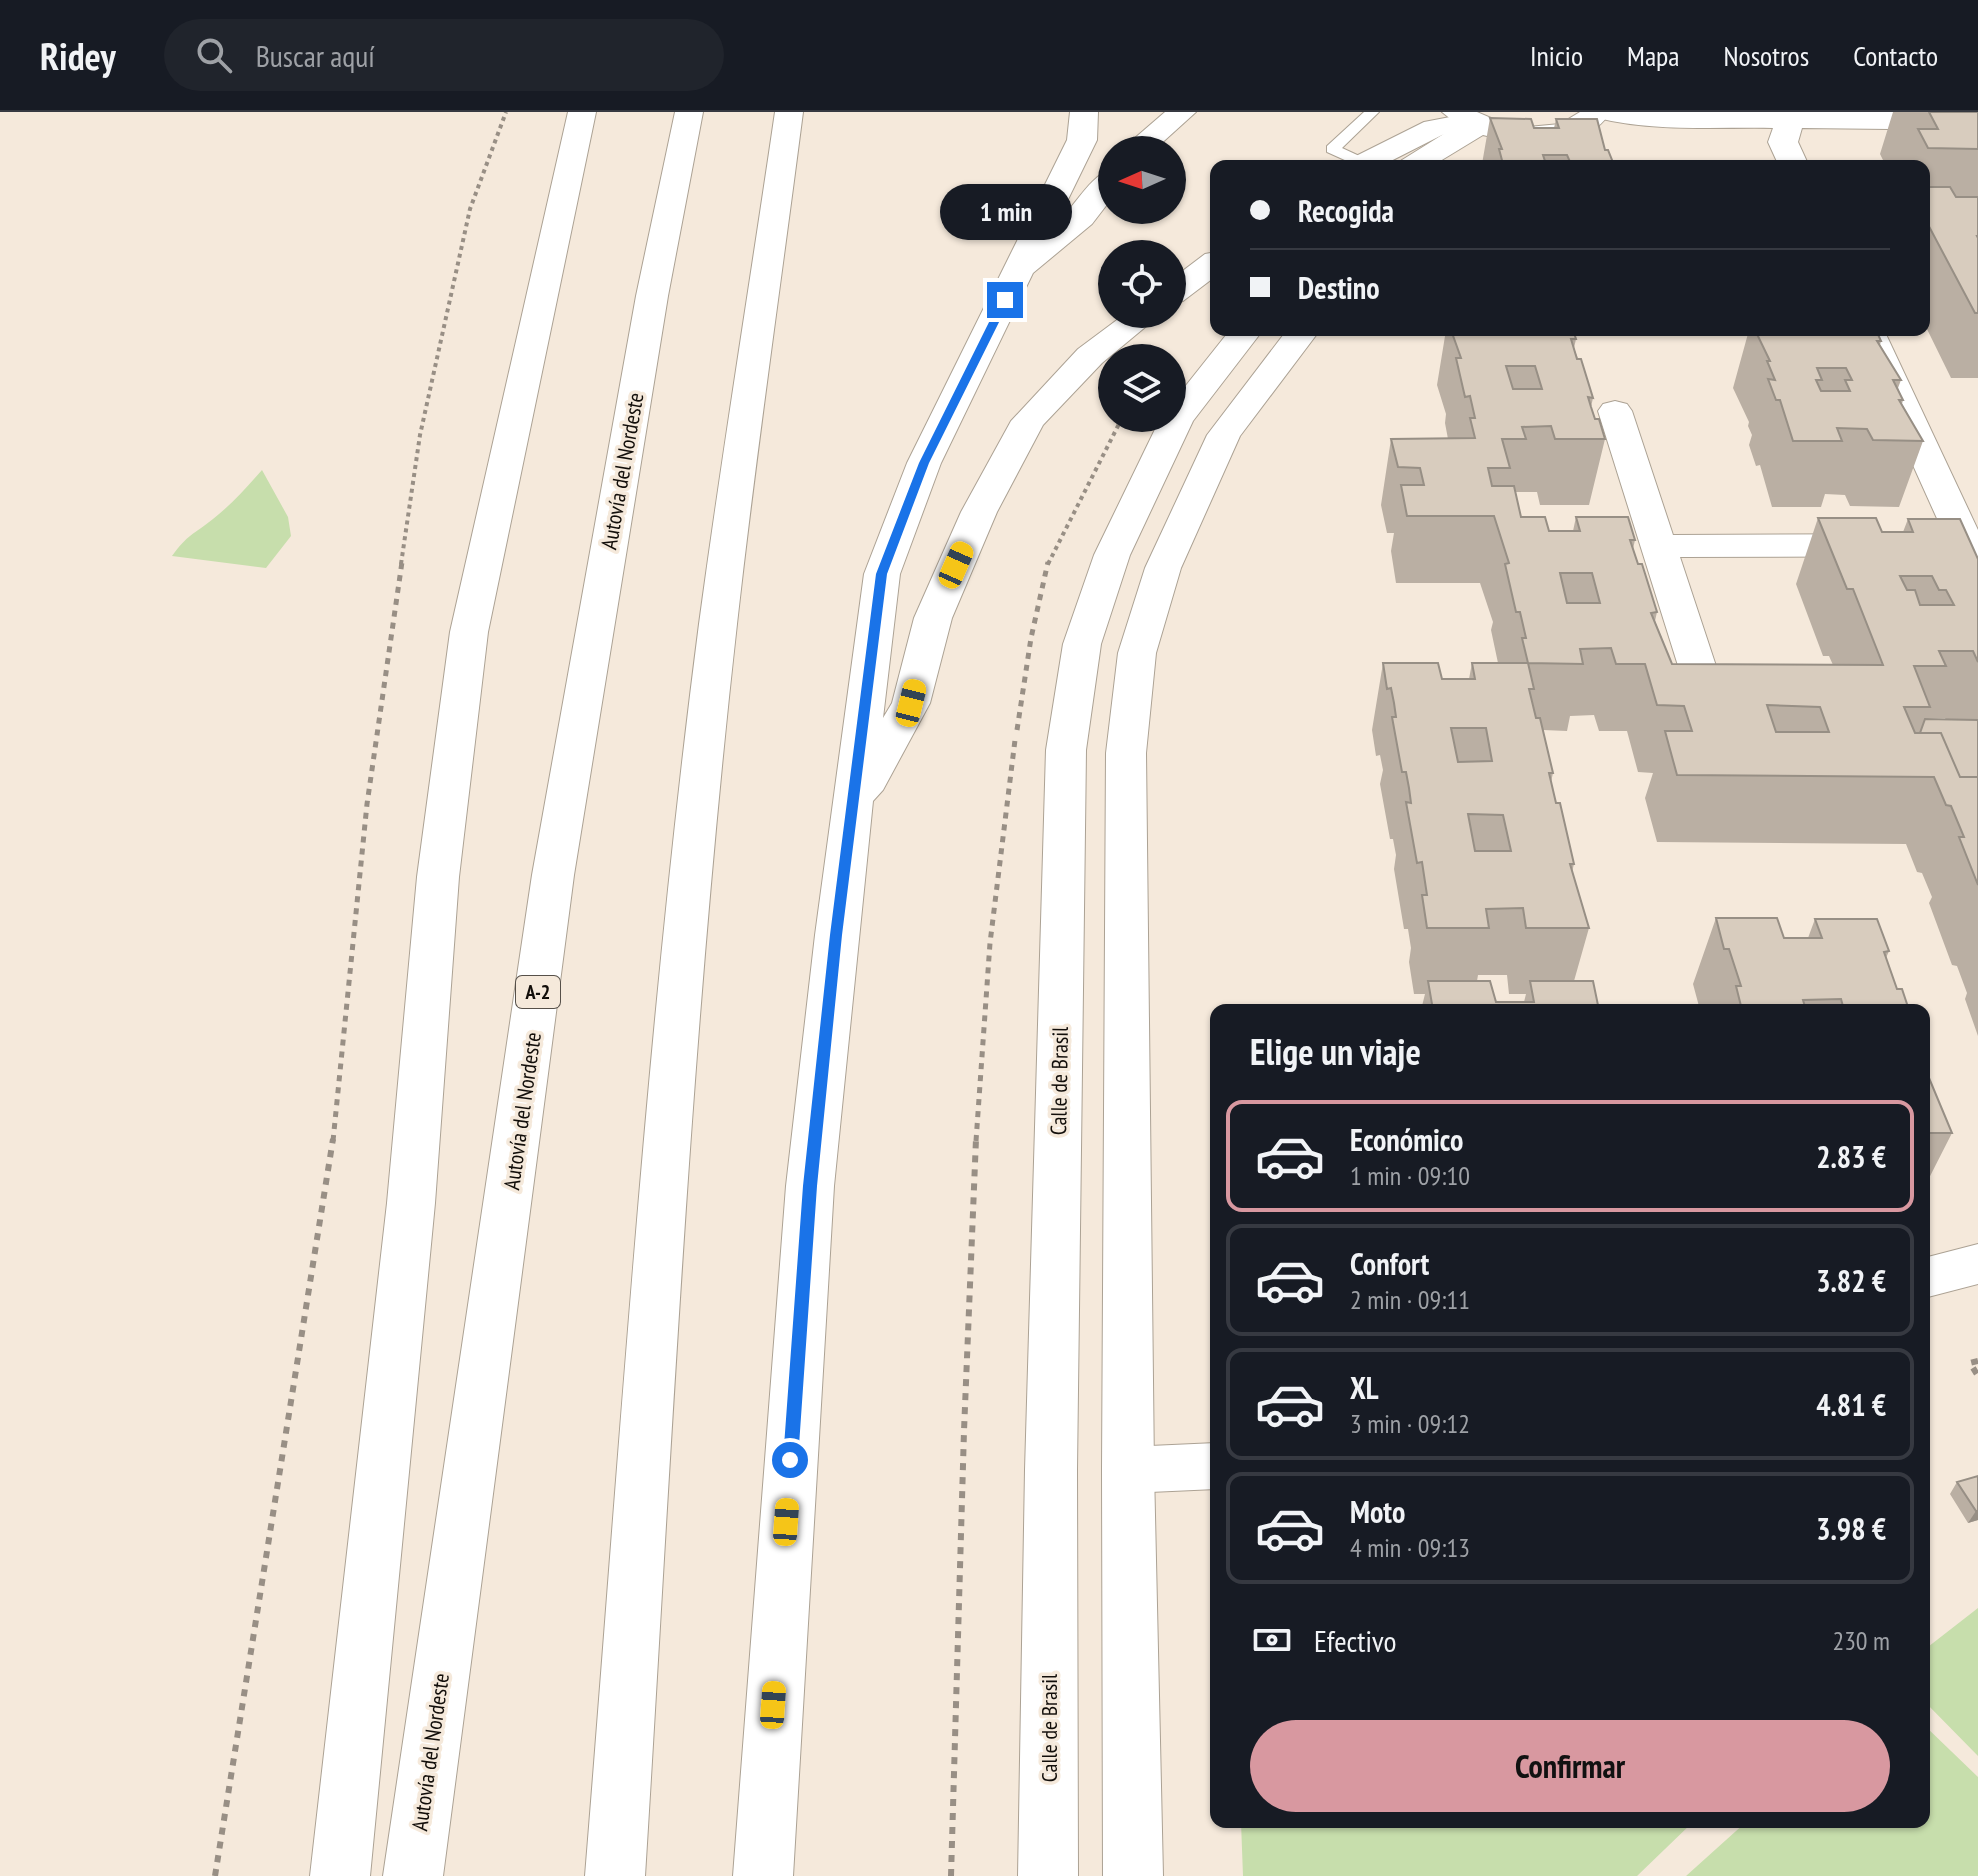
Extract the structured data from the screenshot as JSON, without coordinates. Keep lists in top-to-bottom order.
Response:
{
  "streets": {
    "main road": ["Autovía del Nordeste", "A-2", "Calle de Brasil"]
  },
  "north": "left",
  "page": {
    "header": "Ridey",
    "search": "Buscar aquí",
    "nav": [
      "Inicio",
      "Mapa",
      "Nosotros",
      "Contacto"
    ],
    "banner": ["Recogida", "Destino"],
    "bubble": "1 min",
    "heading": "Elige un viaje",
    "list": [
      {
        "name": "Económico",
        "note": "1 min · 09:10",
        "value": "2.83 €"
      },
      {
        "name": "Confort",
        "note": "2 min · 09:11",
        "value": "3.82 €"
      },
      {
        "name": "XL",
        "note": "3 min · 09:12",
        "value": "4.81 €"
      },
      {
        "name": "Moto",
        "note": "4 min · 09:13",
        "value": "3.98 €"
      }
    ],
    "pay": ["Efectivo", "230 m"],
    "buttons": "Confirmar"
  }
}
